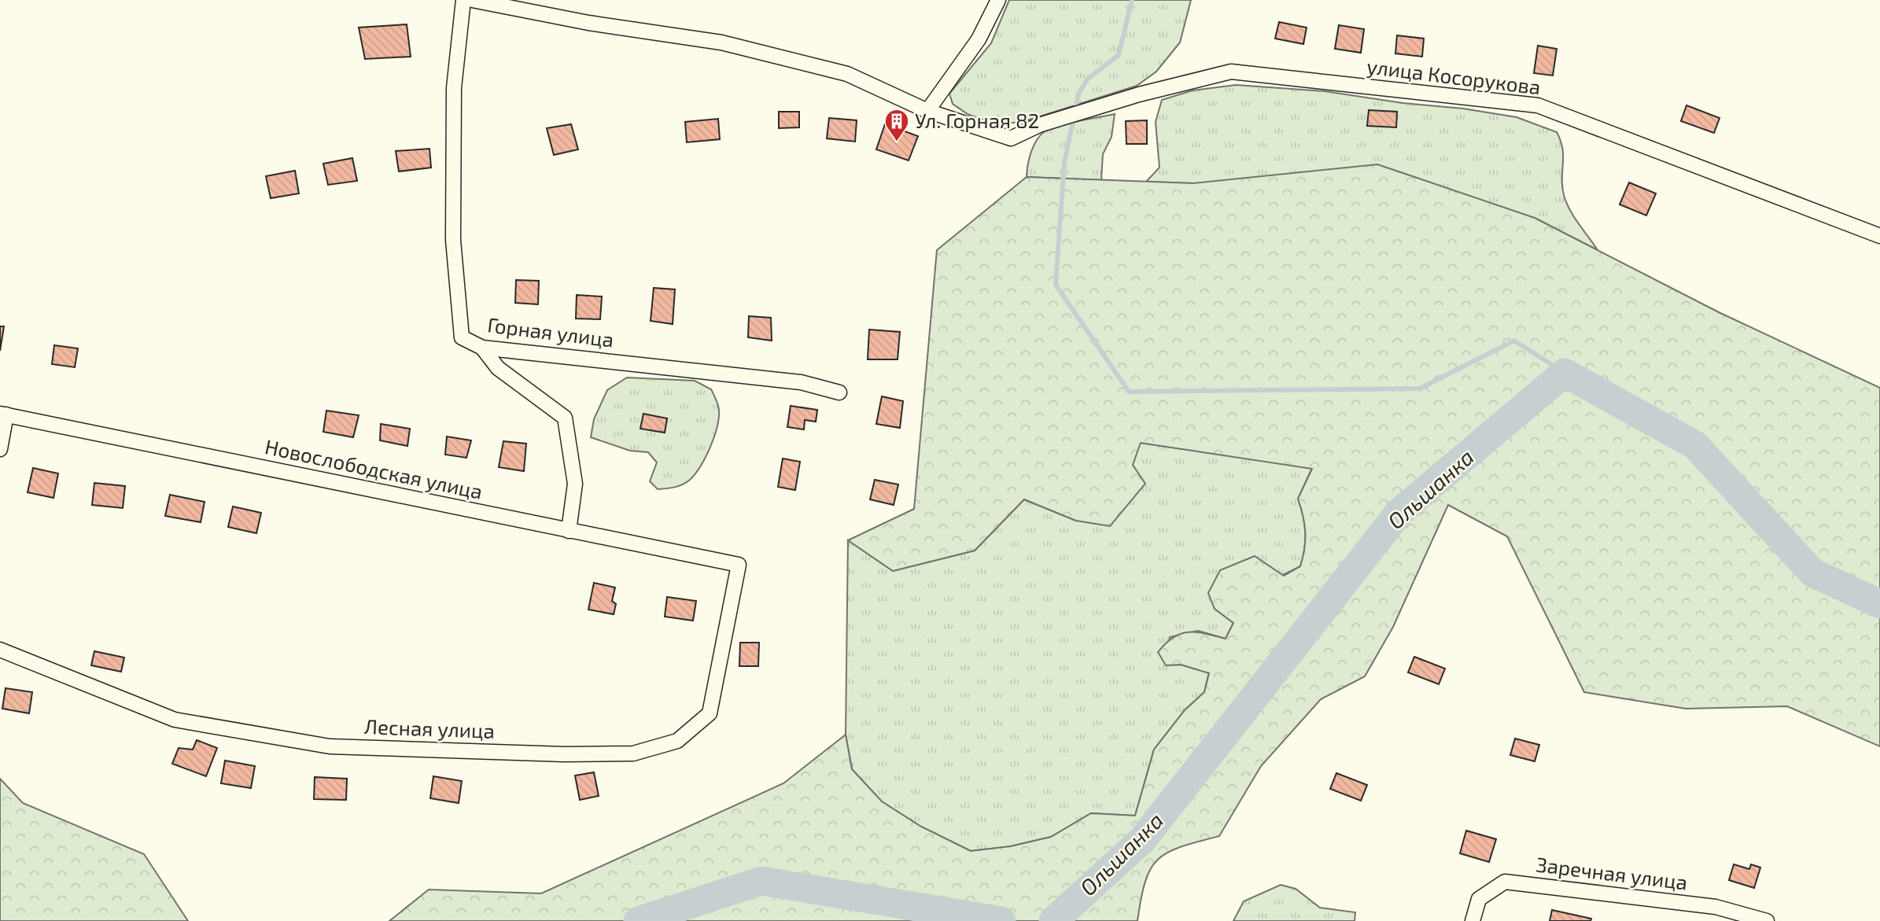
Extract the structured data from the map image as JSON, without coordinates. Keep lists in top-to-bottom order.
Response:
{
  "streets": {
    "street": [
      "улица Косорукова",
      "Горная улица",
      "Новослободская улица",
      "Лесная улица",
      "Заречная улица"
    ]
  },
  "crossings": [
    ["Новослободская улица", "Лесная улица"]
  ],
  "water": ["Ольшанка"],
  "places": {
    "building": ["Ул. Горная 82"]
  }
}
